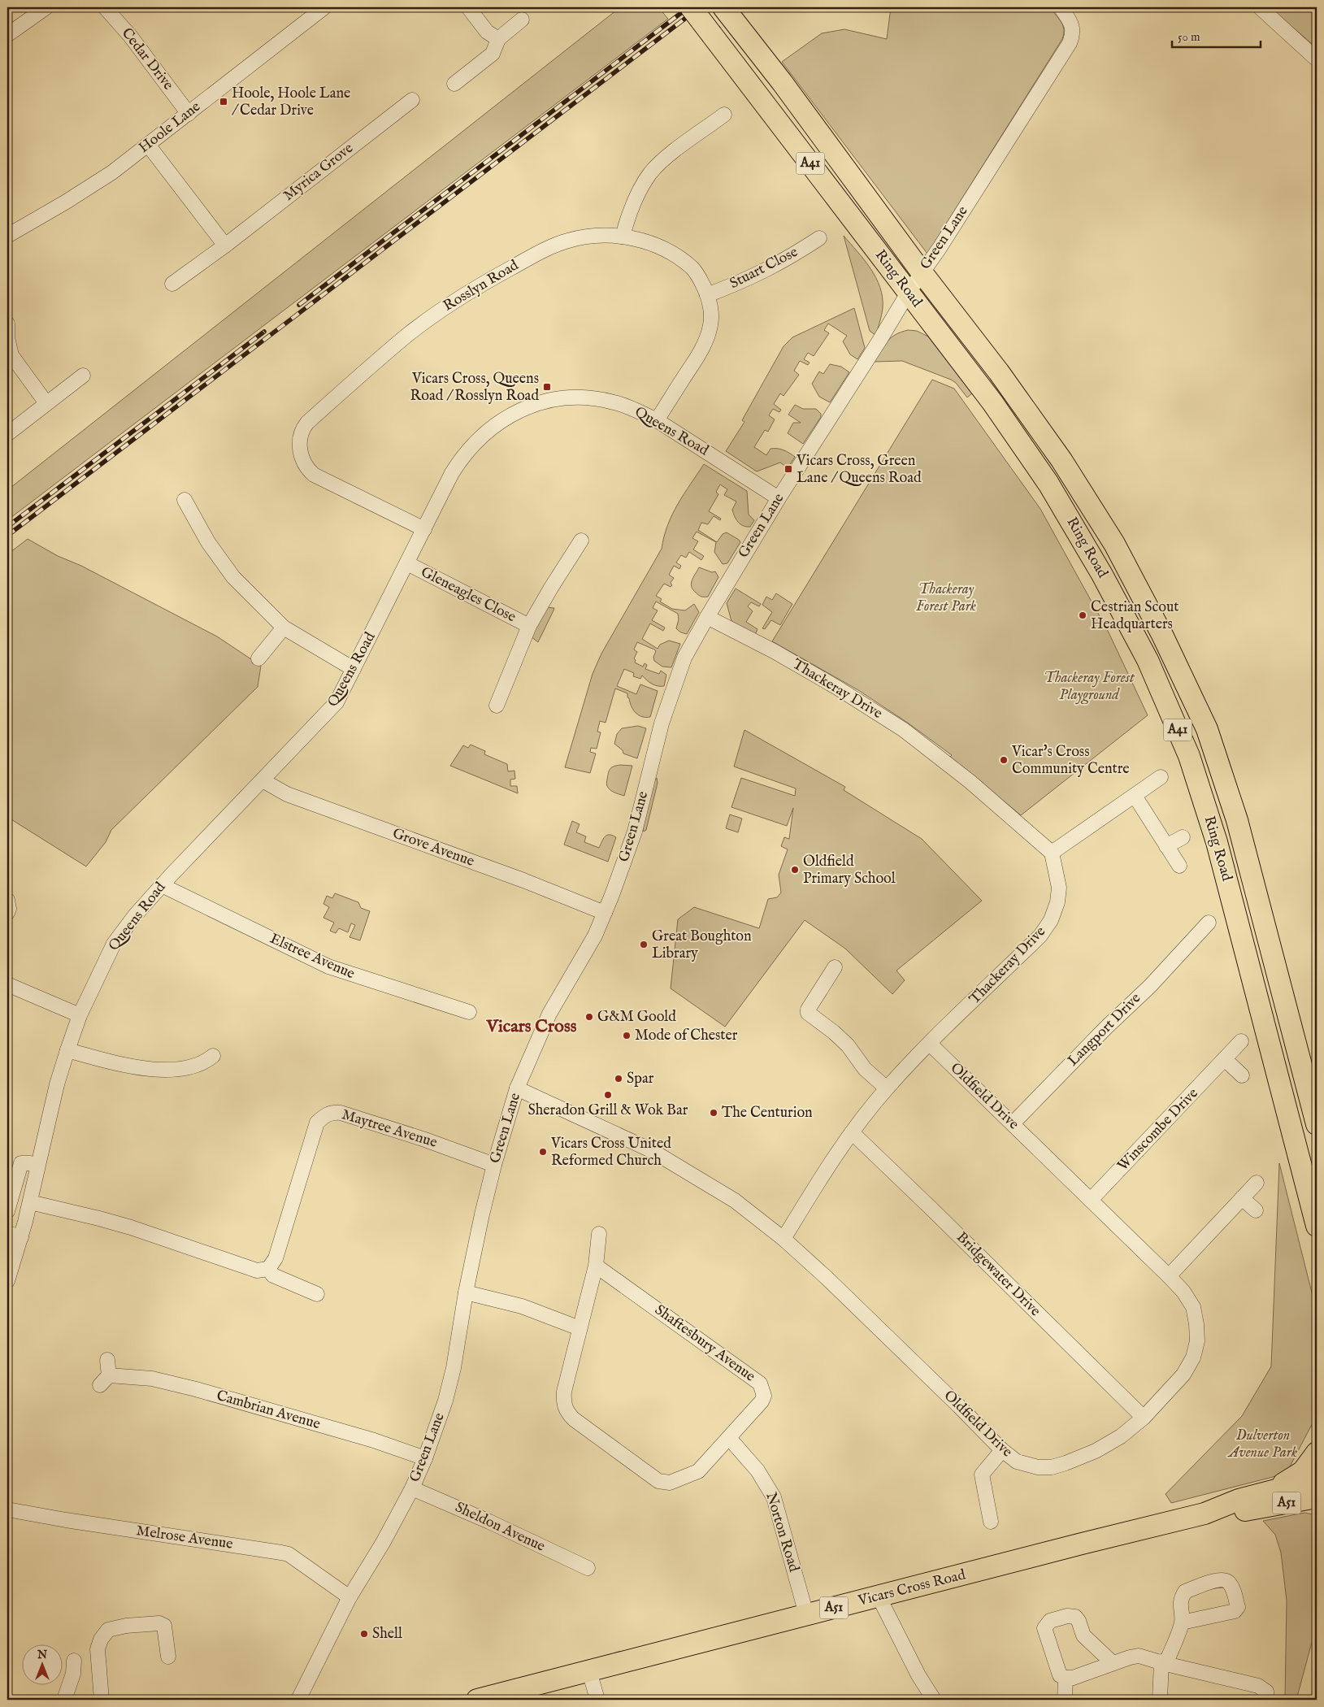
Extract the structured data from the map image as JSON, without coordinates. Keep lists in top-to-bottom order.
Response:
{
  "streets": {
    "highway": [
      "A41",
      "Ring Road",
      "A51",
      "Vicars Cross Road"
    ],
    "street": [
      "Cedar Drive",
      "Hoole Lane",
      "Myrica Grove",
      "Green Lane",
      "Stuart Close",
      "Rosslyn Road",
      "Queens Road",
      "Gleneagles Close",
      "Thackeray Drive",
      "Grove Avenue",
      "Elstree Avenue",
      "Langport Drive",
      "Oldfield Drive",
      "Maytree Avenue",
      "Winscombe Drive",
      "Bridgewater Drive",
      "Shaftesbury Avenue",
      "Cambrian Avenue",
      "Sheldon Avenue",
      "Norton Road",
      "Melrose Avenue"
    ]
  },
  "crossings": [
    ["Cedar Drive", "Hoole Lane"],
    ["Green Lane", "Ring Road"],
    ["Green Lane", "Queens Road"],
    ["Green Lane", "Thackeray Drive"],
    ["Green Lane", "Grove Avenue"],
    ["Green Lane", "Oldfield Drive"],
    ["Green Lane", "Maytree Avenue"],
    ["Green Lane", "Cambrian Avenue"],
    ["Green Lane", "Sheldon Avenue"],
    ["Green Lane", "Melrose Avenue"],
    ["Stuart Close", "Rosslyn Road"],
    ["Rosslyn Road", "Queens Road"],
    ["Queens Road", "Gleneagles Close"],
    ["Queens Road", "Grove Avenue"],
    ["Queens Road", "Elstree Avenue"],
    ["Thackeray Drive", "Oldfield Drive"],
    ["Thackeray Drive", "Bridgewater Drive"],
    ["Langport Drive", "Oldfield Drive"],
    ["Oldfield Drive", "Winscombe Drive"],
    ["Oldfield Drive", "Bridgewater Drive"],
    ["Shaftesbury Avenue", "Norton Road"],
    ["Norton Road", "Vicars Cross Road"]
  ],
  "districts": ["Vicars Cross"],
  "parks": ["Thackeray Forest Park", "Thackeray Forest Playground", "Dulverton Avenue Park"],
  "places": {
    "transit": ["Hoole, Hoole Lane / Cedar Drive", "Vicars Cross, Queens Road / Rosslyn Road", "Vicars Cross, Green Lane / Queens Road"],
    "other": [
      "Cestrian Scout Headquarters",
      "Vicar's Cross Community Centre",
      "Oldfield Primary School",
      "Great Boughton Library",
      "G&M Goold",
      "Mode of Chester",
      "Spar",
      "Sheradon Grill & Wok Bar",
      "The Centurion",
      "Vicars Cross United Reformed Church",
      "Shell"
    ]
  },
  "scale_bar": "50 m",
  "north": "top"
}
